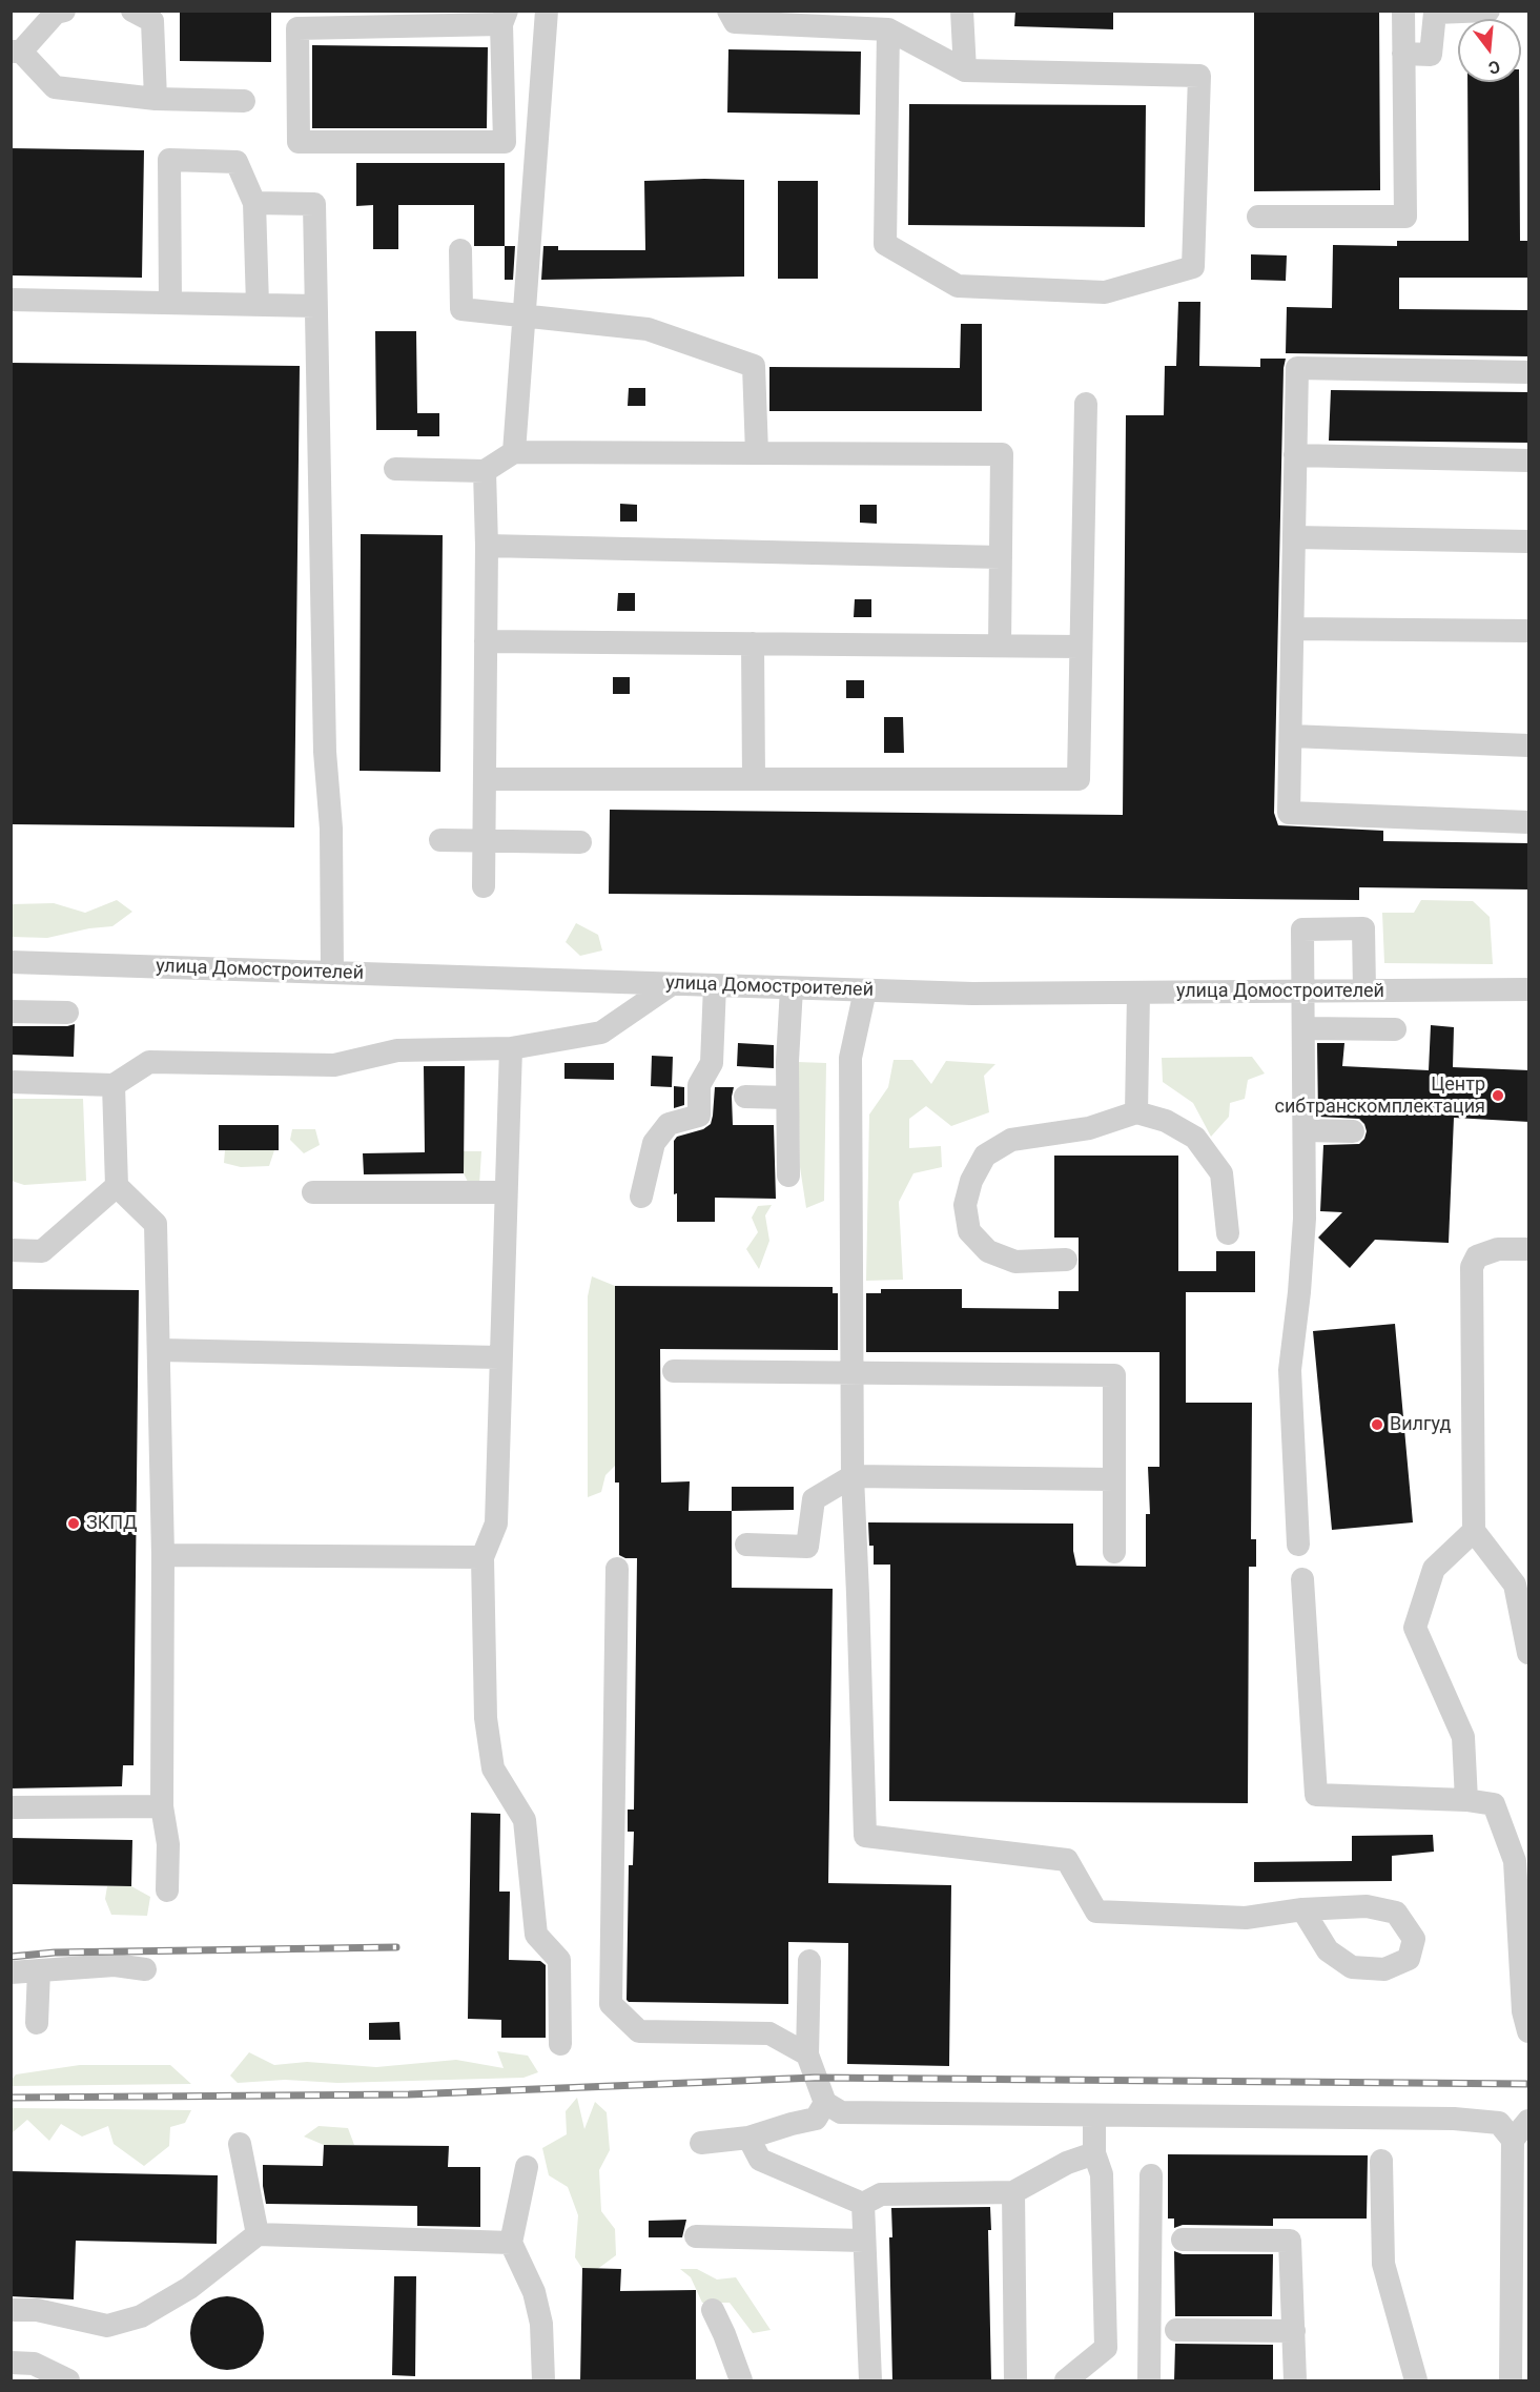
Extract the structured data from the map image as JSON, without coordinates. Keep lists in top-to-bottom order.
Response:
{
  "streets": {
    "street": ["улица Домостроителей"]
  },
  "places": ["Центр сибтранскомплектация", "Вилгуд", "ЗКПД"],
  "north": "bottom"
}
